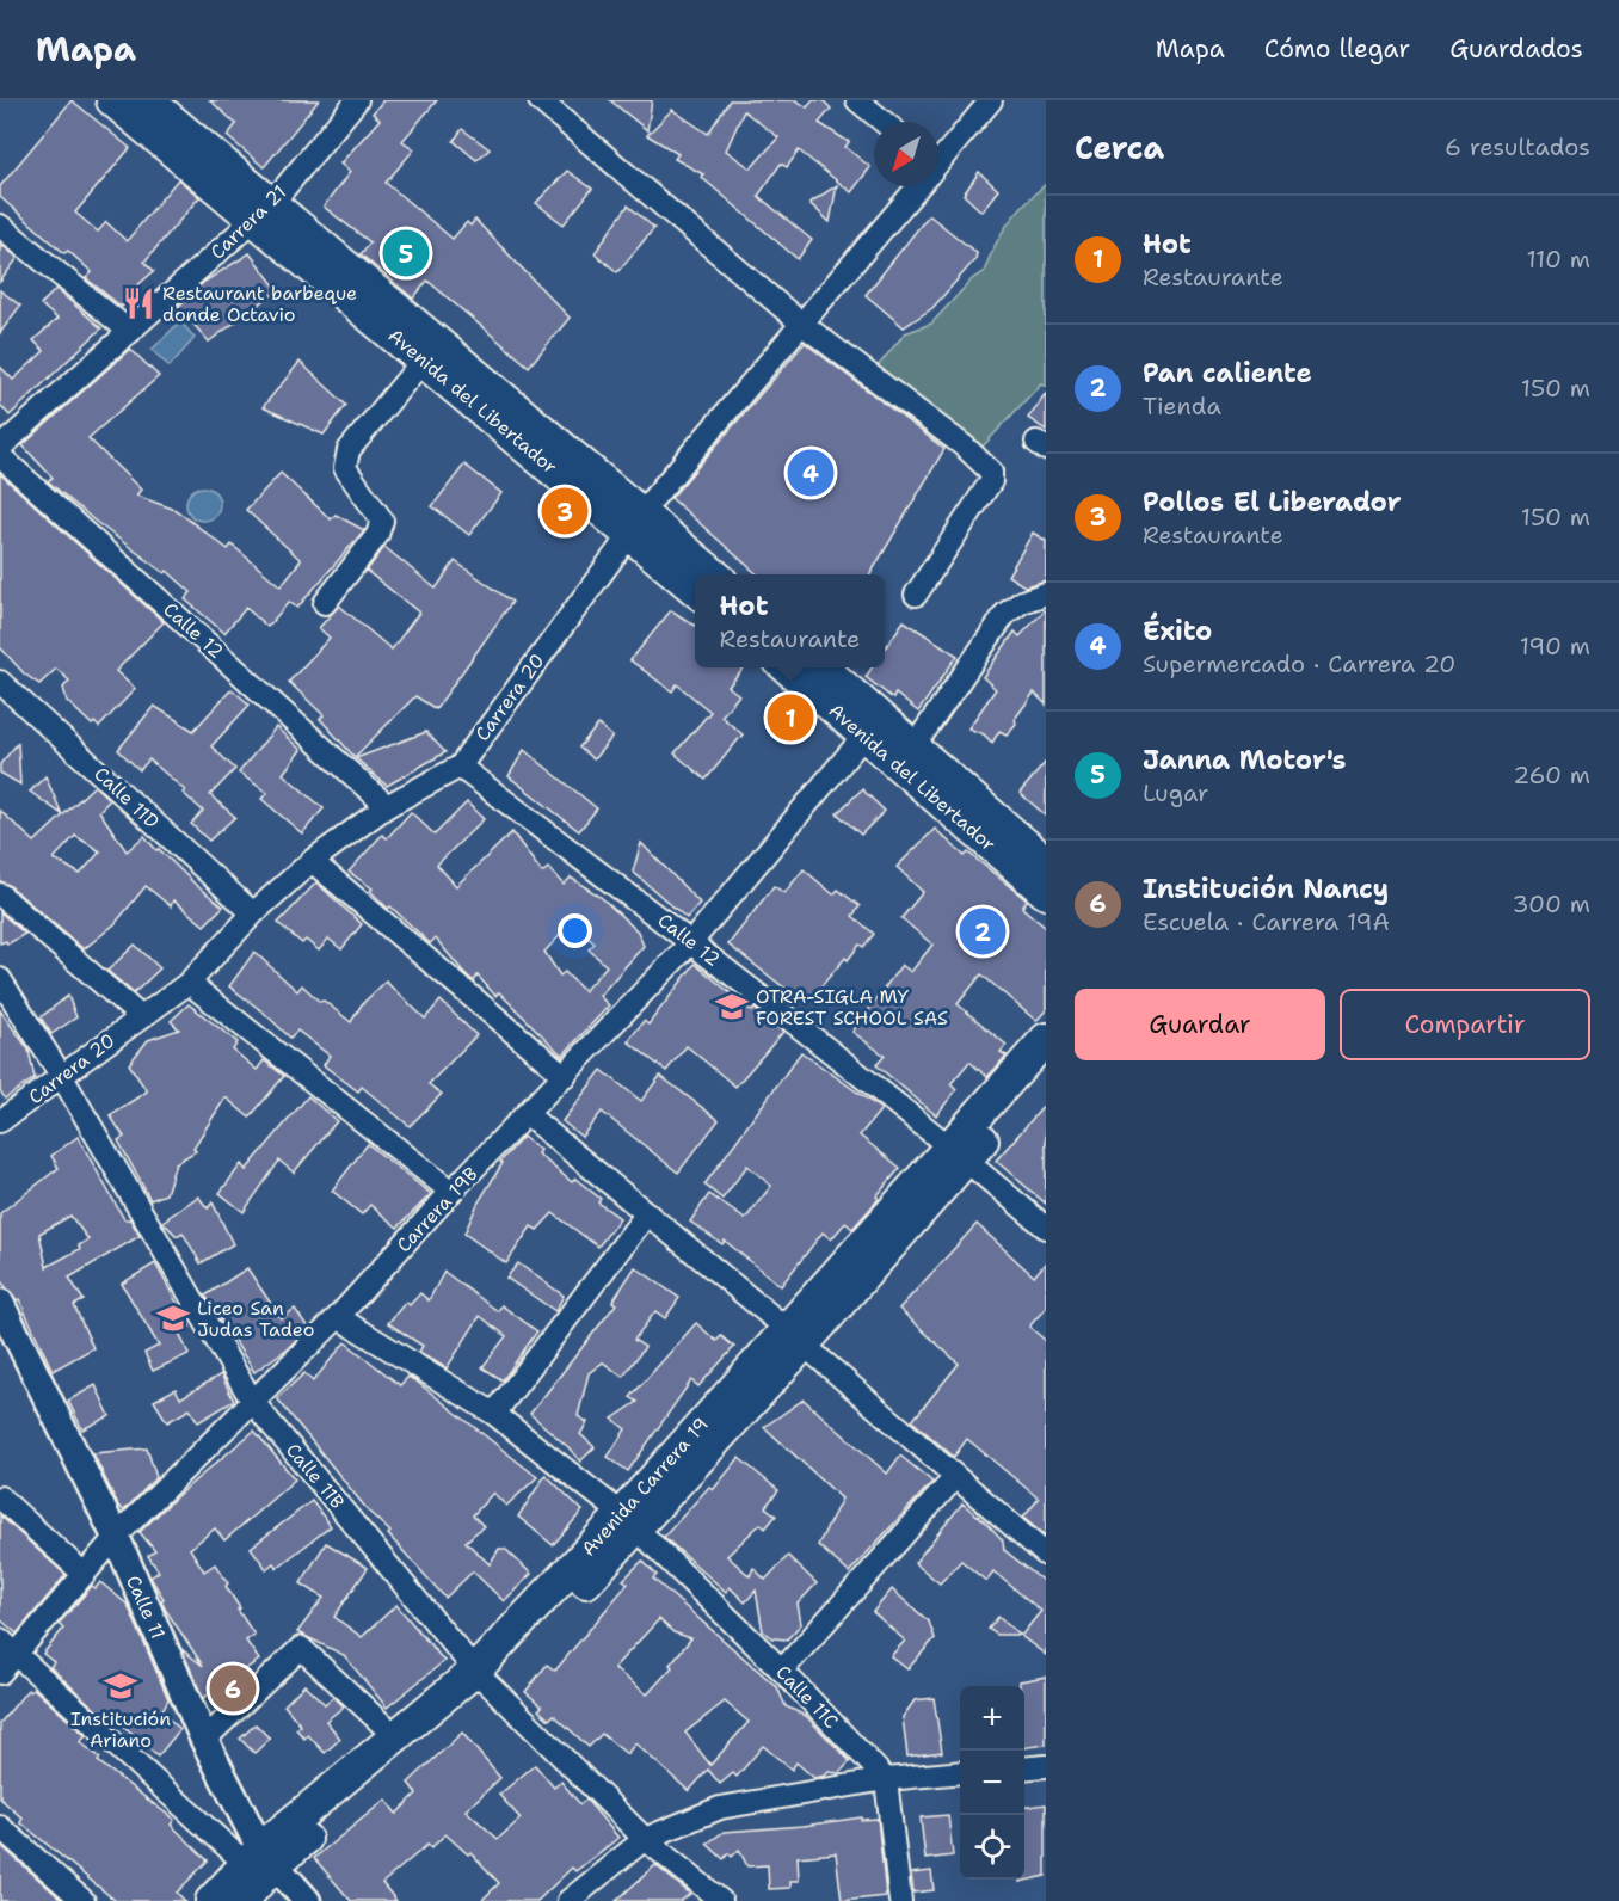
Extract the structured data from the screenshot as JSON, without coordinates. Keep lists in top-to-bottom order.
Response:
{
  "streets": {
    "main road": ["Avenida del Libertador", "Avenida Carrera 19"],
    "street": [
      "Carrera 21",
      "Calle 12",
      "Carrera 20",
      "Calle 11D",
      "Carrera 19B",
      "Calle 11B",
      "Calle 11",
      "Calle 11C"
    ]
  },
  "crossings": [
    ["Carrera 21", "Avenida del Libertador"],
    ["Avenida del Libertador", "Carrera 20"],
    ["Avenida del Libertador", "Carrera 19B"],
    ["Calle 12", "Carrera 20"],
    ["Calle 12", "Carrera 19B"],
    ["Calle 12", "Avenida Carrera 19"],
    ["Carrera 20", "Calle 11D"],
    ["Carrera 20", "Calle 11B"],
    ["Carrera 19B", "Calle 11B"],
    ["Carrera 19B", "Calle 11"],
    ["Carrera 19B", "Calle 11C"],
    ["Calle 11B", "Avenida Carrera 19"],
    ["Avenida Carrera 19", "Calle 11"],
    ["Avenida Carrera 19", "Calle 11C"]
  ],
  "places": {
    "restaurant": ["Restaurant barbeque donde Octavio"],
    "school or university": ["OTRA-SIGLA MY FOREST SCHOOL SAS", "Liceo San Judas Tadeo", "Institución Ariano"]
  },
  "north": "bottom left",
  "page": {
    "header": "Mapa",
    "nav": ["Mapa", "Cómo llegar", "Guardados"],
    "heading": ["Cerca", "6 resultados"],
    "list": [
      {
        "mark": "1",
        "name": "Hot",
        "note": "Restaurante",
        "value": "110 m"
      },
      {
        "mark": "2",
        "name": "Pan caliente",
        "note": "Tienda",
        "value": "150 m"
      },
      {
        "mark": "3",
        "name": "Pollos El Liberador",
        "note": "Restaurante",
        "value": "150 m"
      },
      {
        "mark": "4",
        "name": "Éxito",
        "note": "Supermercado · Carrera 20",
        "value": "190 m"
      },
      {
        "mark": "5",
        "name": "Janna Motor's",
        "note": "Lugar",
        "value": "260 m"
      },
      {
        "mark": "6",
        "name": "Institución Nancy",
        "note": "Escuela · Carrera 19A",
        "value": "300 m"
      }
    ],
    "pins": [
      "5",
      "4",
      "3",
      "1",
      "2",
      "6"
    ],
    "popup": ["Hot", "Restaurante"],
    "buttons": ["Guardar", "Compartir"],
    "map_buttons": ["+", "−"]
  }
}
